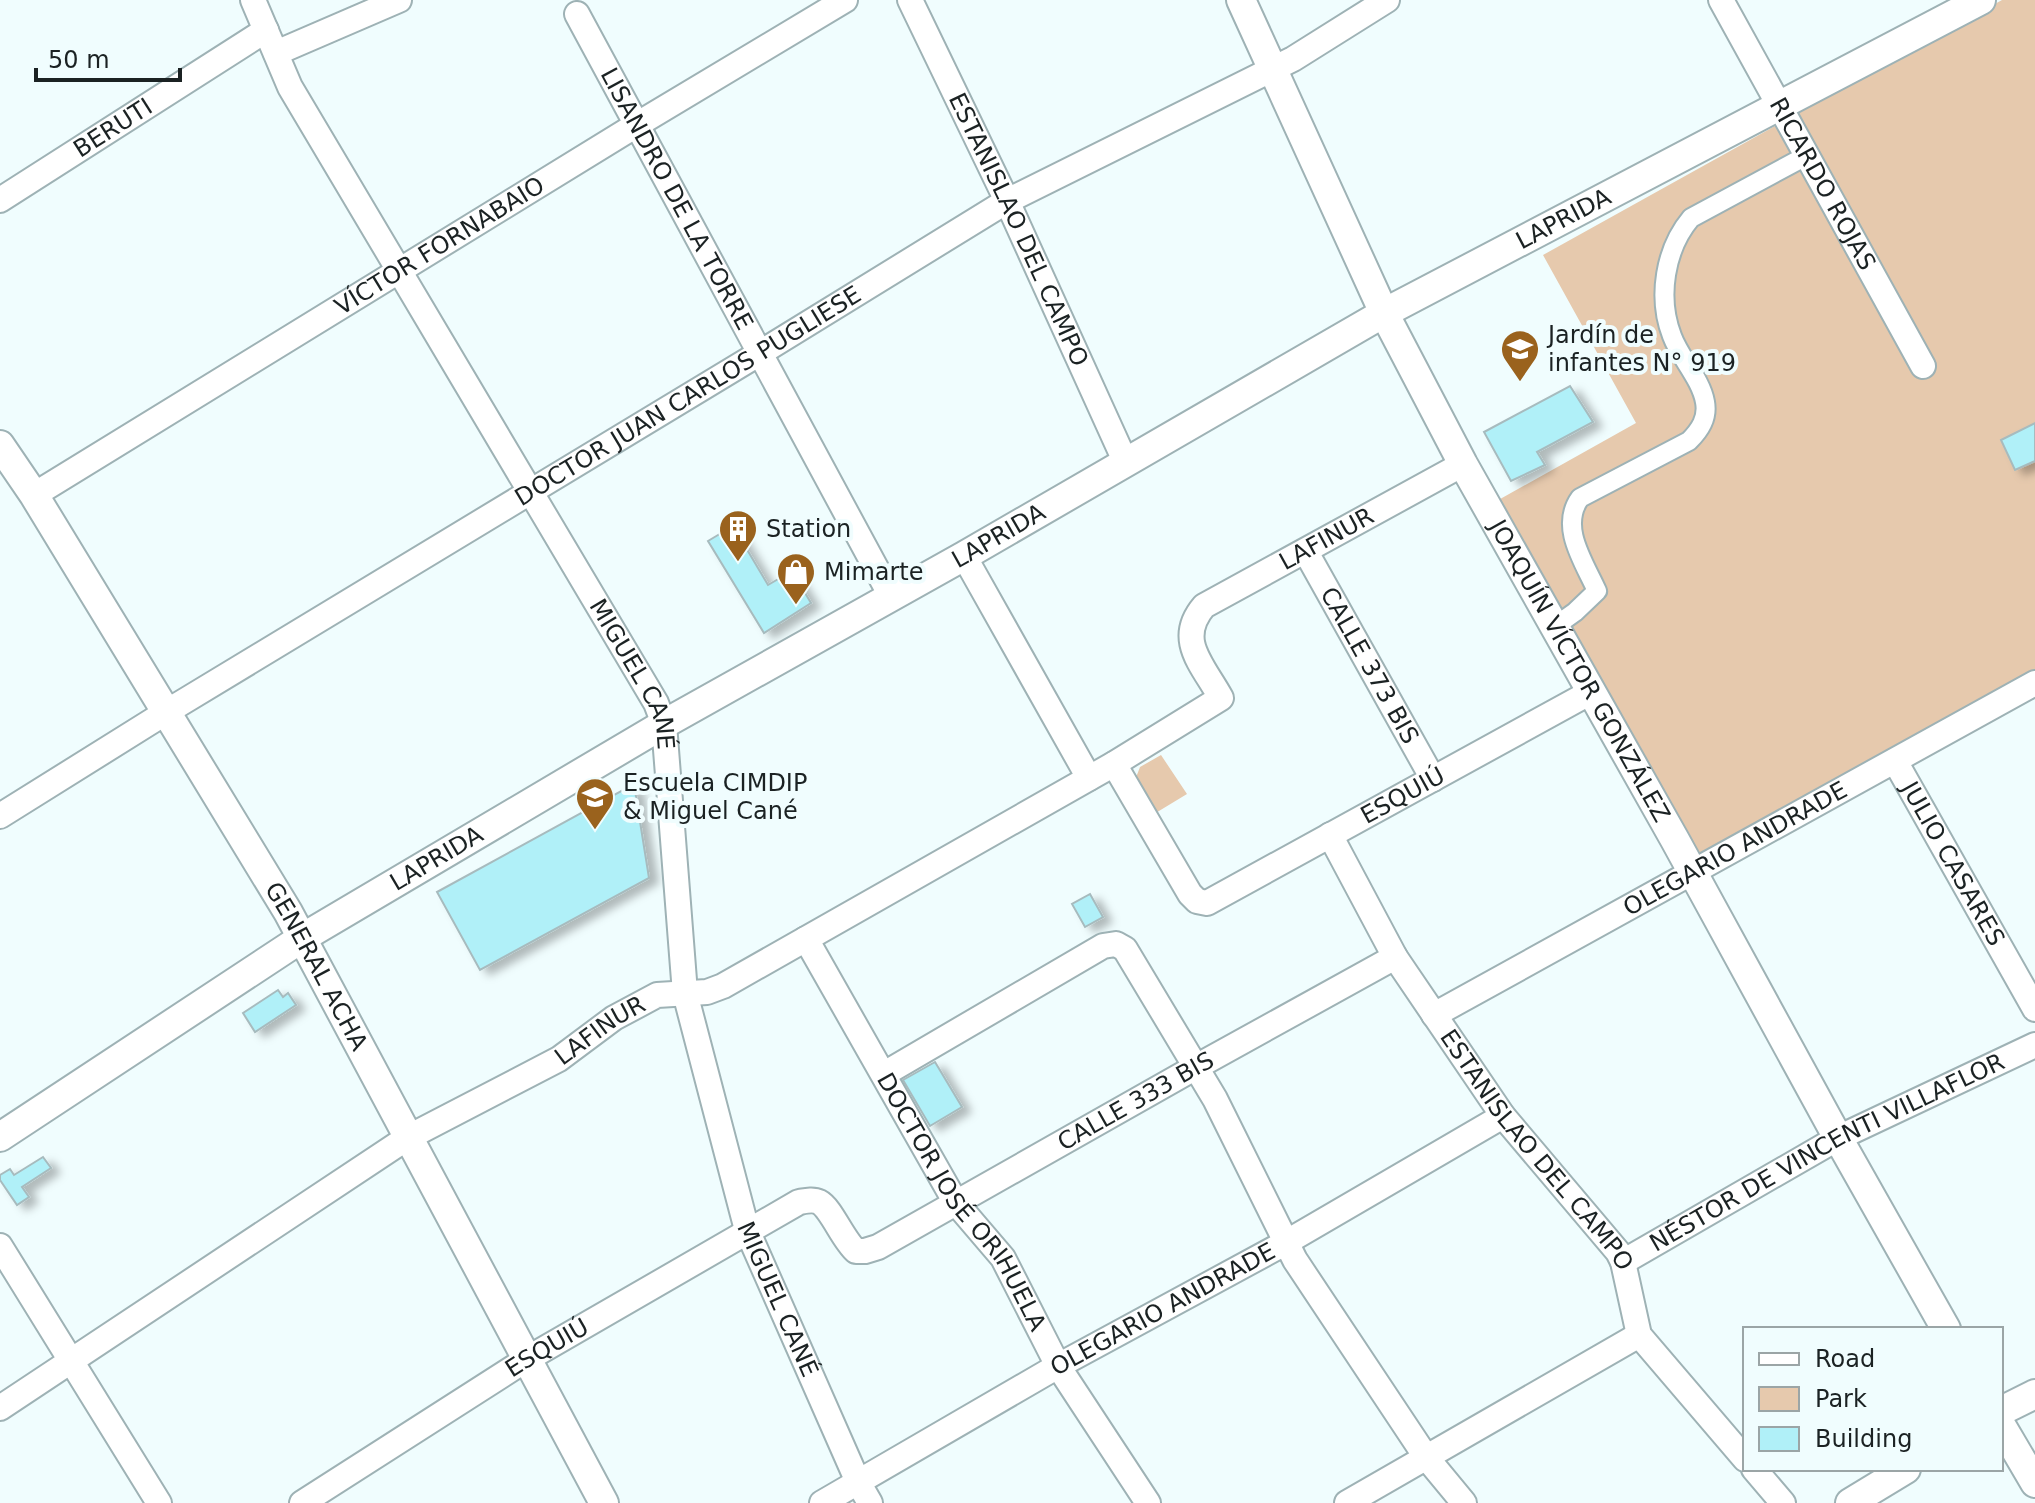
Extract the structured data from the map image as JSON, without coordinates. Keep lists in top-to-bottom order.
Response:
{
  "streets": {
    "street": [
      "BERUTI",
      "RICARDO ROJAS",
      "LISANDRO DE LA TORRE",
      "LAPRIDA",
      "ESTANISLAO DEL CAMPO",
      "VÍCTOR FORNABAIO",
      "DOCTOR JUAN CARLOS PUGLIESE",
      "LAFINUR",
      "CALLE 373 BIS",
      "JOAQUÍN VÍCTOR GONZÁLEZ",
      "MIGUEL CANÉ",
      "ESQUIÚ",
      "OLEGARIO ANDRADE",
      "JULIO CASARES",
      "GENERAL ACHA",
      "CALLE 333 BIS",
      "NÉSTOR DE VINCENTI VILLAFLOR",
      "DOCTOR JOSÉ ORIHUELA"
    ]
  },
  "crossings": [
    ["BERUTI", "MIGUEL CANÉ"],
    ["RICARDO ROJAS", "LAPRIDA"],
    ["LISANDRO DE LA TORRE", "LAPRIDA"],
    ["LISANDRO DE LA TORRE", "VÍCTOR FORNABAIO"],
    ["LISANDRO DE LA TORRE", "DOCTOR JUAN CARLOS PUGLIESE"],
    ["LAPRIDA", "ESTANISLAO DEL CAMPO"],
    ["LAPRIDA", "JOAQUÍN VÍCTOR GONZÁLEZ"],
    ["LAPRIDA", "MIGUEL CANÉ"],
    ["LAPRIDA", "GENERAL ACHA"],
    ["ESTANISLAO DEL CAMPO", "DOCTOR JUAN CARLOS PUGLIESE"],
    ["ESTANISLAO DEL CAMPO", "ESQUIÚ"],
    ["ESTANISLAO DEL CAMPO", "OLEGARIO ANDRADE"],
    ["ESTANISLAO DEL CAMPO", "CALLE 333 BIS"],
    ["ESTANISLAO DEL CAMPO", "NÉSTOR DE VINCENTI VILLAFLOR"],
    ["VÍCTOR FORNABAIO", "MIGUEL CANÉ"],
    ["VÍCTOR FORNABAIO", "GENERAL ACHA"],
    ["DOCTOR JUAN CARLOS PUGLIESE", "JOAQUÍN VÍCTOR GONZÁLEZ"],
    ["DOCTOR JUAN CARLOS PUGLIESE", "MIGUEL CANÉ"],
    ["DOCTOR JUAN CARLOS PUGLIESE", "GENERAL ACHA"],
    ["LAFINUR", "CALLE 373 BIS"],
    ["LAFINUR", "JOAQUÍN VÍCTOR GONZÁLEZ"],
    ["LAFINUR", "MIGUEL CANÉ"],
    ["LAFINUR", "ESQUIÚ"],
    ["LAFINUR", "GENERAL ACHA"],
    ["LAFINUR", "DOCTOR JOSÉ ORIHUELA"],
    ["CALLE 373 BIS", "ESQUIÚ"],
    ["JOAQUÍN VÍCTOR GONZÁLEZ", "ESQUIÚ"],
    ["JOAQUÍN VÍCTOR GONZÁLEZ", "OLEGARIO ANDRADE"],
    ["JOAQUÍN VÍCTOR GONZÁLEZ", "NÉSTOR DE VINCENTI VILLAFLOR"],
    ["MIGUEL CANÉ", "ESQUIÚ"],
    ["MIGUEL CANÉ", "OLEGARIO ANDRADE"],
    ["ESQUIÚ", "GENERAL ACHA"],
    ["ESQUIÚ", "CALLE 333 BIS"],
    ["OLEGARIO ANDRADE", "JULIO CASARES"],
    ["OLEGARIO ANDRADE", "DOCTOR JOSÉ ORIHUELA"],
    ["CALLE 333 BIS", "DOCTOR JOSÉ ORIHUELA"]
  ],
  "places": {
    "school or university": ["Jardín de infantes N° 919", "Escuela CIMDIP & Miguel Cané"],
    "building": ["Station"],
    "shop": ["Mimarte"]
  },
  "legend": ["Road", "Park", "Building"],
  "scale_bar": "50 m"
}
